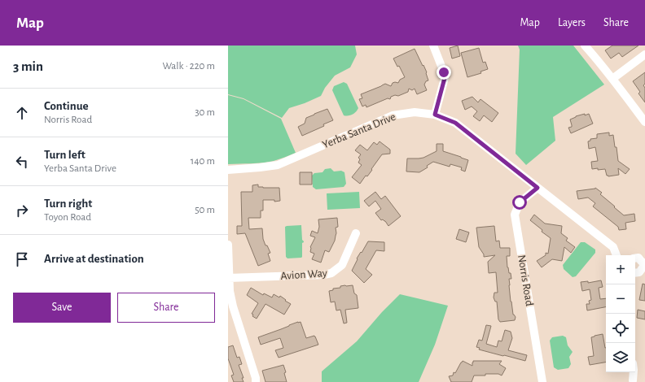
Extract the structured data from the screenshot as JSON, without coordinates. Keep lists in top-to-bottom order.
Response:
{
  "streets": {
    "street": ["Yerba Santa Drive", "Avion Way", "Norris Road"]
  },
  "crossings": [
    ["Yerba Santa Drive", "Norris Road"]
  ],
  "page": {
    "header": "Map",
    "nav": ["Map", "Layers", "Share"],
    "heading": ["3 min", "Walk · 220 m"],
    "list": [
      ["Continue", "Norris Road", "30 m"],
      ["Turn left", "Yerba Santa Drive", "140 m"],
      ["Turn right", "Toyon Road", "50 m"],
      "Arrive at destination"
    ],
    "map_buttons": ["+", "−"],
    "buttons": ["Save", "Share"]
  }
}
